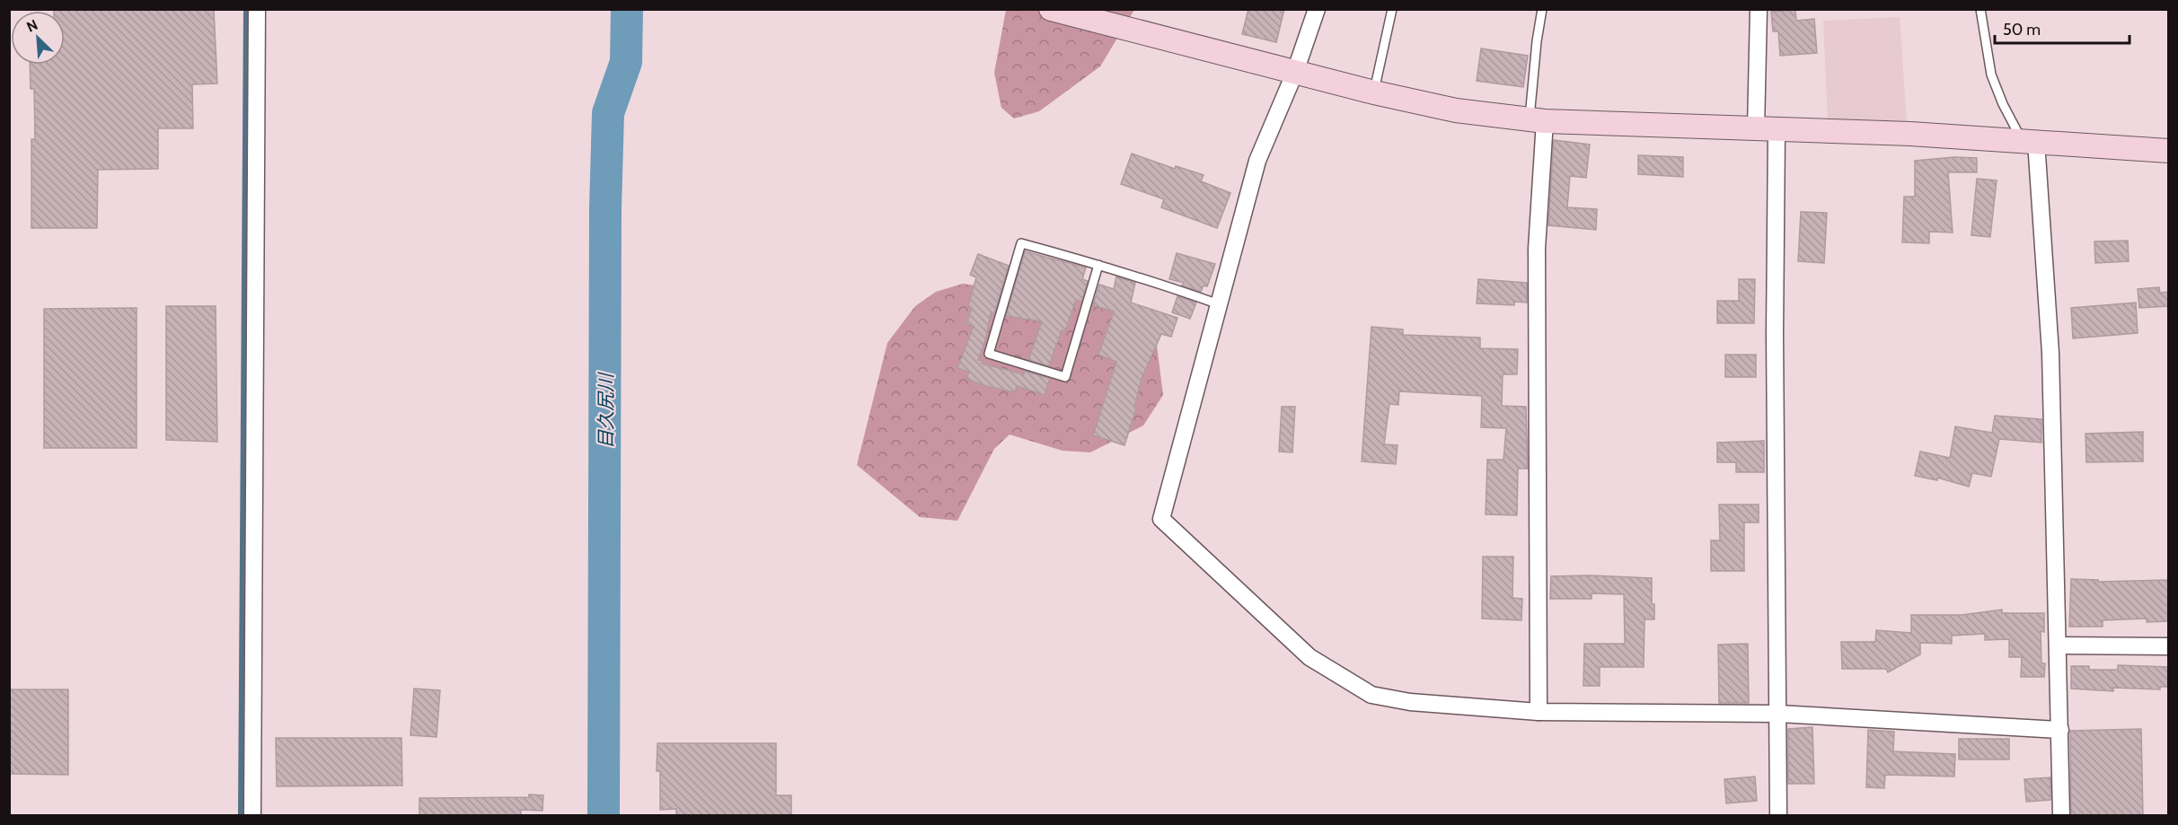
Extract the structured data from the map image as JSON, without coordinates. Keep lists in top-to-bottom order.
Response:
{
  "water": ["目久尻川"],
  "scale_bar": "50 m",
  "north": "top left"
}
